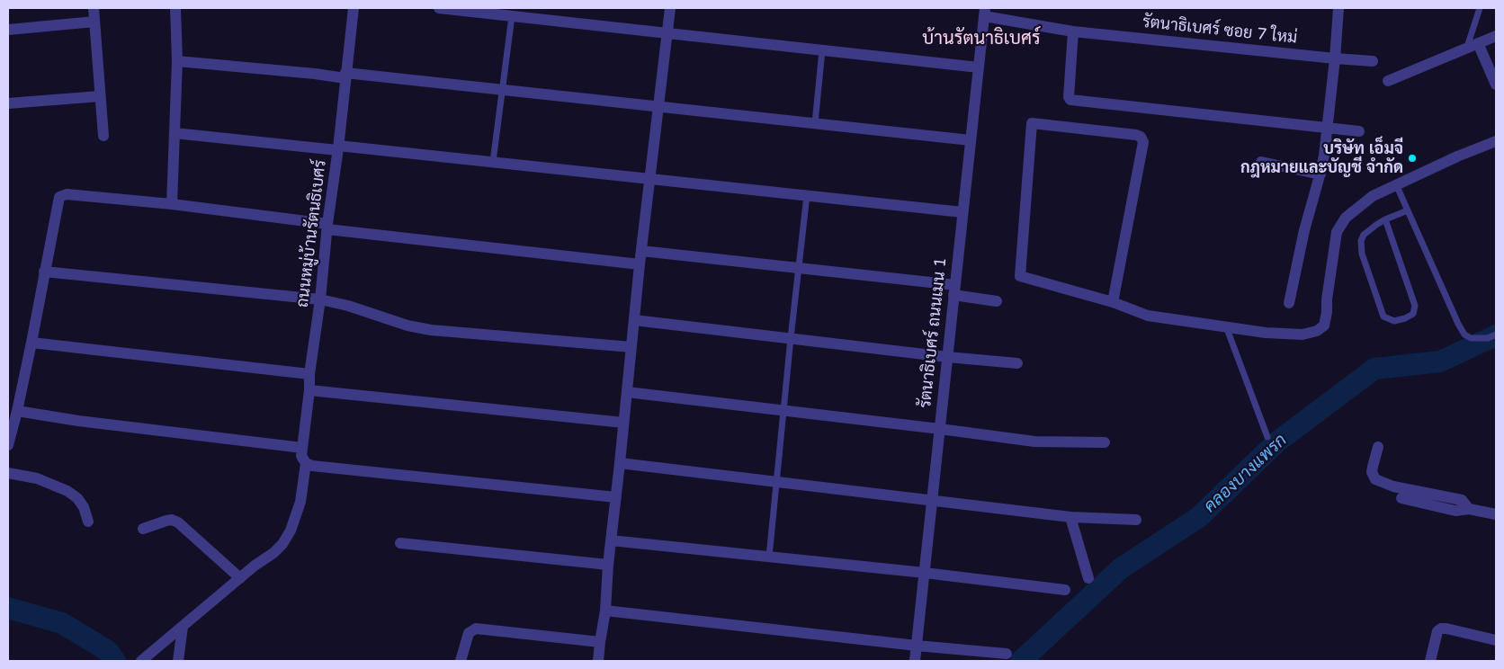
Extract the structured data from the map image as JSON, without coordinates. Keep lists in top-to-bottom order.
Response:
{
  "streets": {
    "street": ["รัตนาธิเบศร์ ซอย 7 ใหม่", "ถนนหมู่บ้านรัตนธิเบศร์", "รัตนาธิเบศร์ ถนนเมน 1"]
  },
  "crossings": [
    ["รัตนาธิเบศร์ ซอย 7 ใหม่", "รัตนาธิเบศร์ ถนนเมน 1"]
  ],
  "districts": ["บ้านรัตนาธิเบศร์"],
  "water": ["คลองบางแพรก"],
  "places": ["บริษัท เอ็มจี กฎหมายและบัญชี จำกัด"]
}
